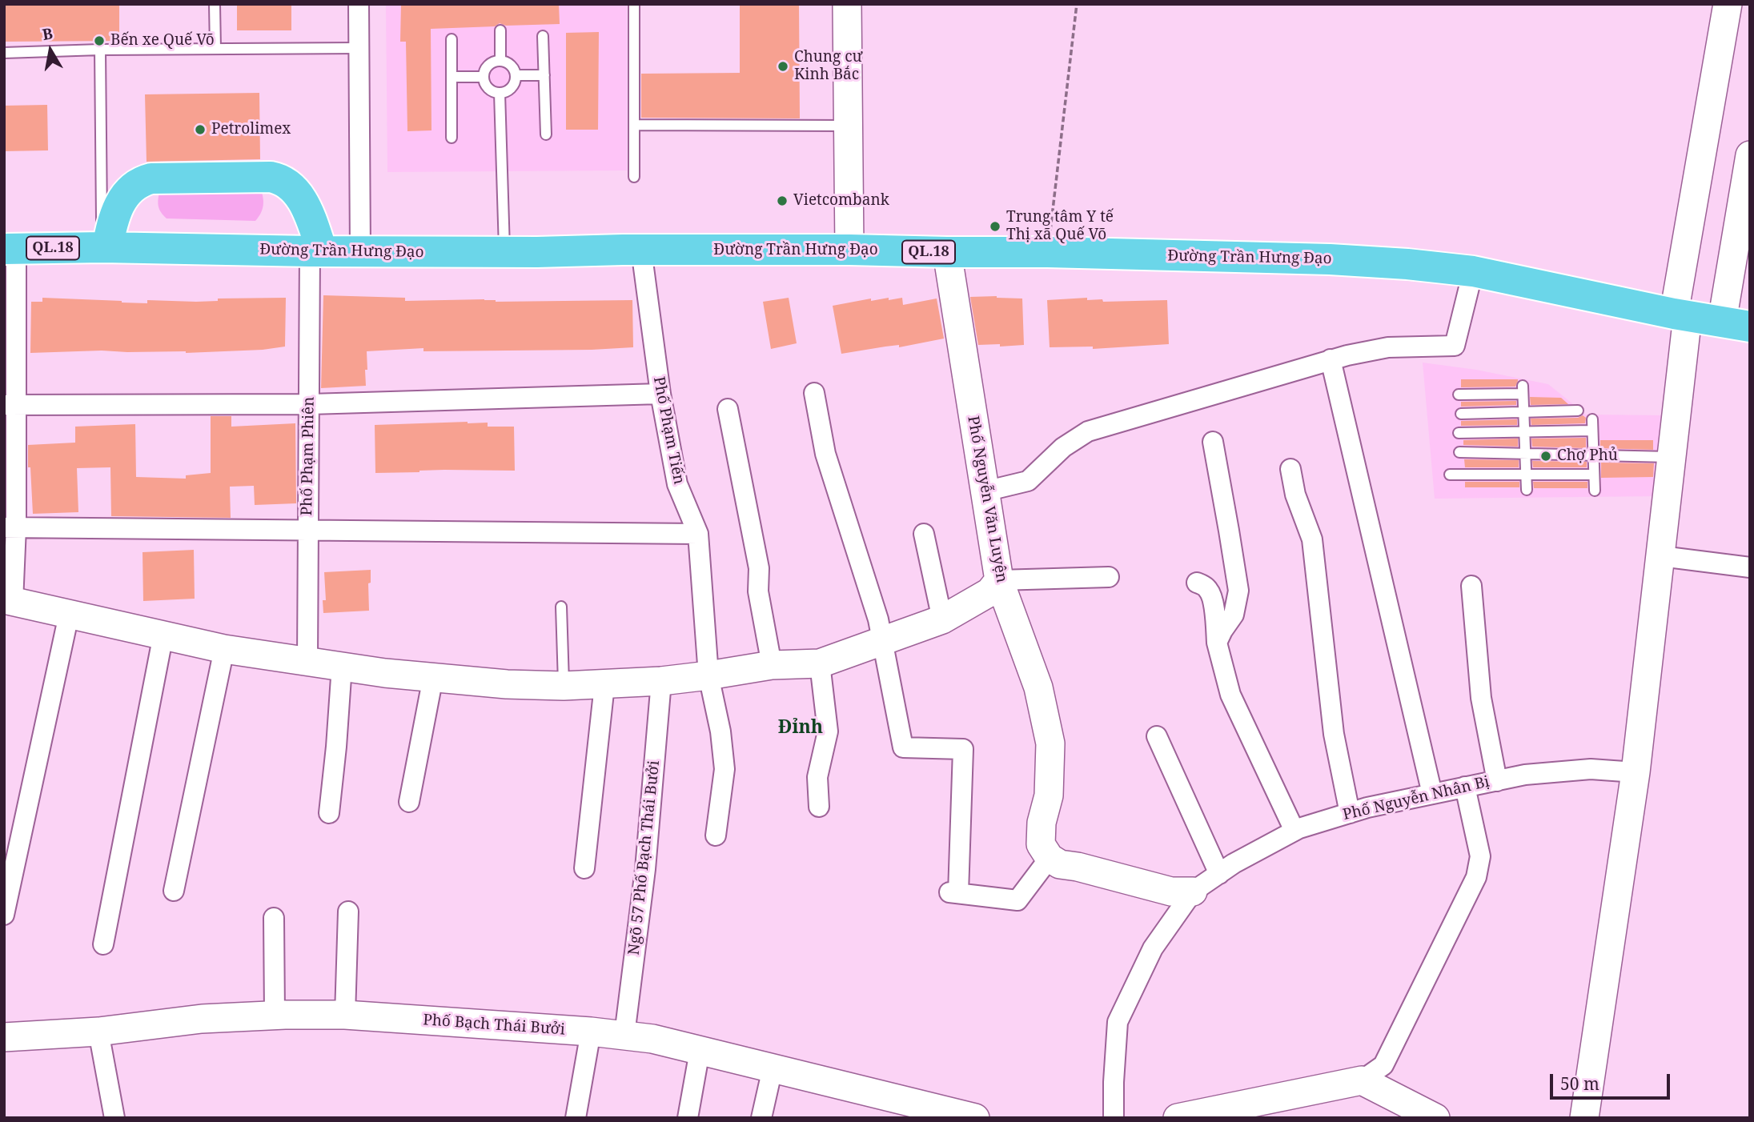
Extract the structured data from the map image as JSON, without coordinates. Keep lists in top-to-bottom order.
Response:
{
  "streets": {
    "highway": ["QL.18", "Đường Trần Hưng Đạo"],
    "street": [
      "Phố Phạm Tiến",
      "Phố Phạm Phiên",
      "Phố Nguyễn Văn Luyện",
      "Phố Nguyễn Nhân Bị",
      "Ngõ 57 Phố Bạch Thái Bưởi",
      "Phố Bạch Thái Bưởi"
    ]
  },
  "crossings": [
    ["Đường Trần Hưng Đạo", "Phố Phạm Tiến"],
    ["Đường Trần Hưng Đạo", "Phố Phạm Phiên"],
    ["Đường Trần Hưng Đạo", "Phố Nguyễn Văn Luyện"],
    ["Ngõ 57 Phố Bạch Thái Bưởi", "Phố Bạch Thái Bưởi"]
  ],
  "districts": ["Đỉnh"],
  "places": [
    "Bến xe Quế Võ",
    "Chung cư Kinh Bắc",
    "Petrolimex",
    "Vietcombank",
    "Trung tâm Y tế Thị xã Quế Võ",
    "Chợ Phủ"
  ],
  "scale_bar": "50 m",
  "north": "top"
}
